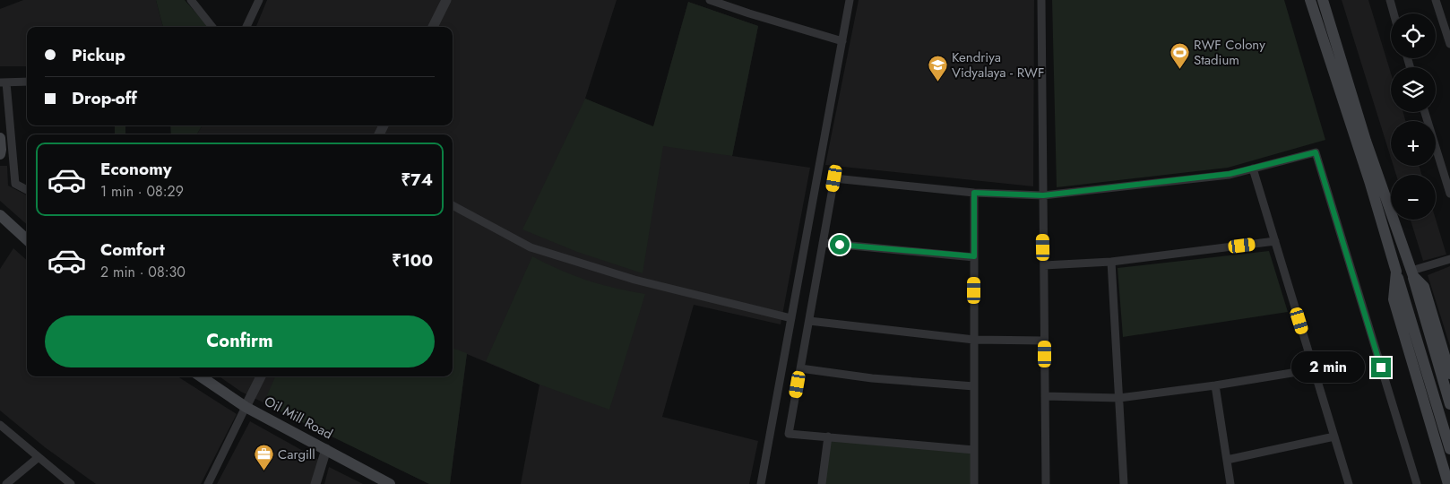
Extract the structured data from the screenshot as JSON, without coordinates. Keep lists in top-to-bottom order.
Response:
{
  "streets": {
    "main road": ["Oil Mill Road"]
  },
  "places": {
    "sports": ["RWF Colony Stadium"],
    "school or university": ["Kendriya Vidyalaya - RWF"],
    "office": ["Cargill"]
  },
  "page": {
    "map_buttons": ["+", "−"],
    "banner": ["Pickup", "Drop-off"],
    "list": [
      {
        "name": "Economy",
        "note": "1 min · 08:29",
        "value": "₹74"
      },
      {
        "name": "Comfort",
        "note": "2 min · 08:30",
        "value": "₹100"
      }
    ],
    "buttons": "Confirm",
    "bubble": "2 min"
  }
}
